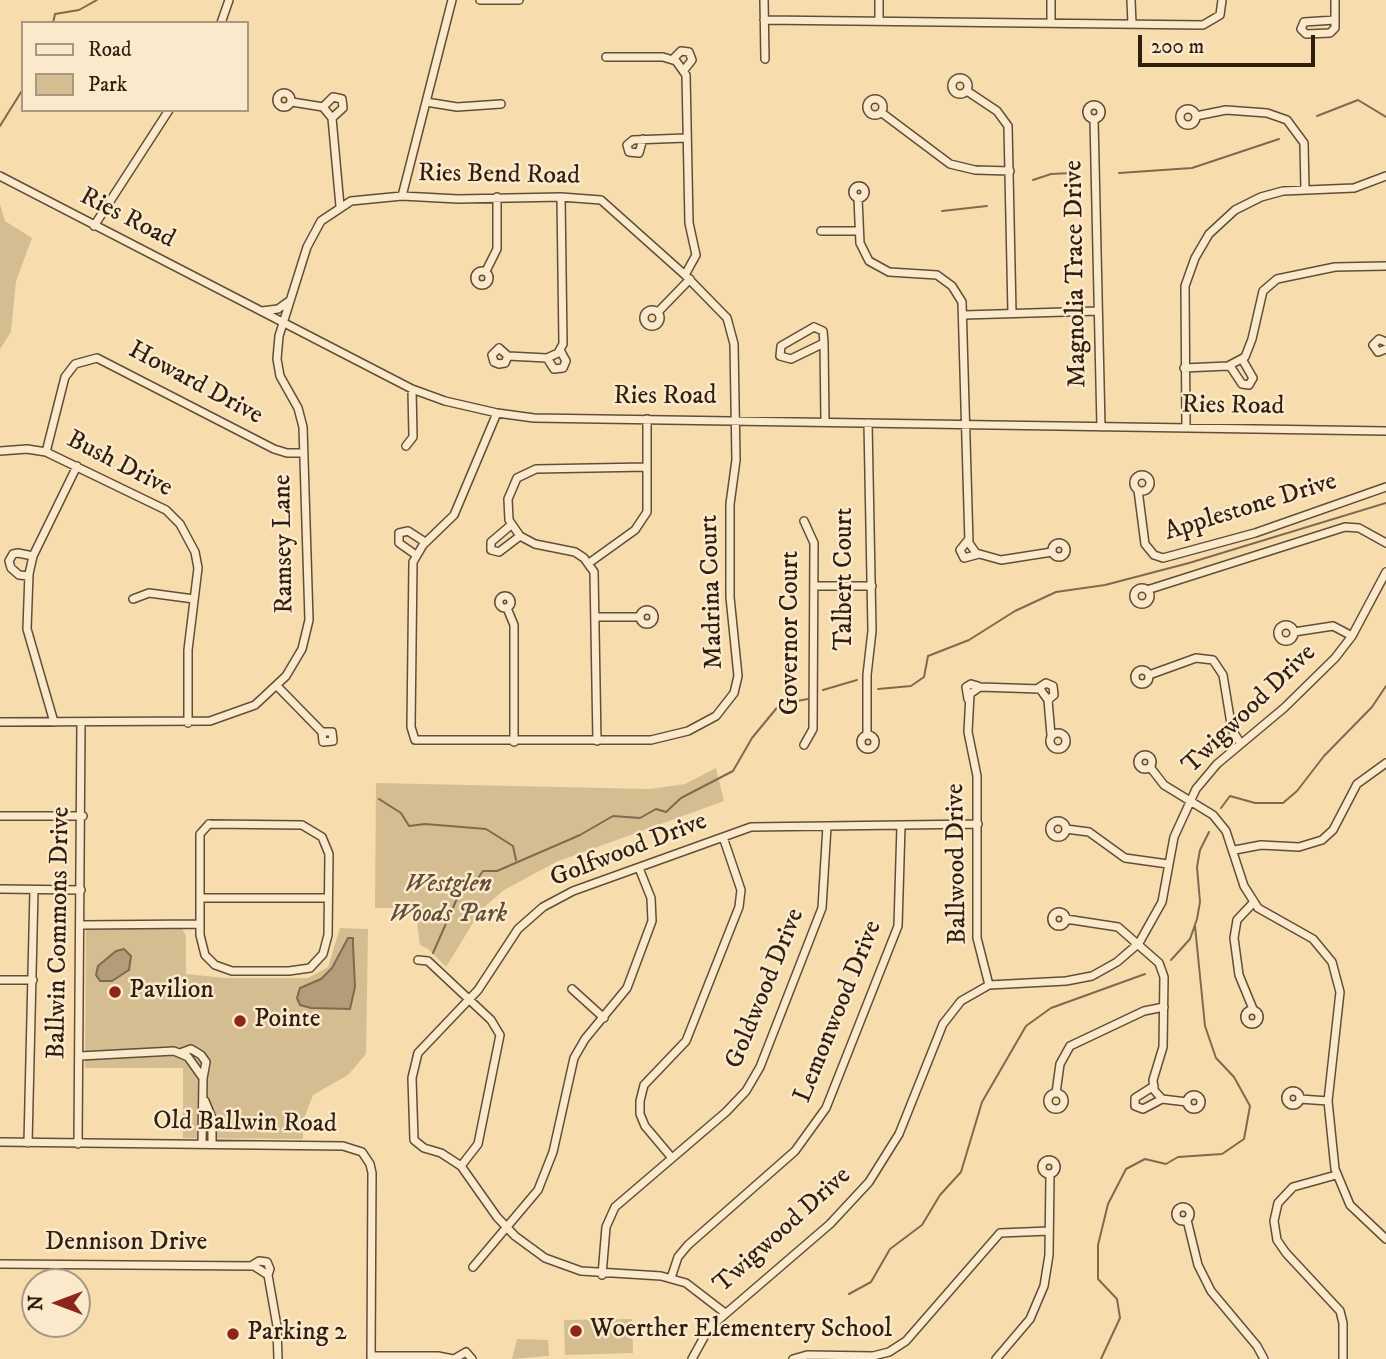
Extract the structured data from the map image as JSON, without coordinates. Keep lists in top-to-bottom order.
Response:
{
  "streets": {
    "street": [
      "Ries Bend Road",
      "Ries Road",
      "Magnolia Trace Drive",
      "Howard Drive",
      "Bush Drive",
      "Applestone Drive",
      "Ramsey Lane",
      "Talbert Court",
      "Madrina Court",
      "Governor Court",
      "Twigwood Drive",
      "Golfwood Drive",
      "Ballwood Drive",
      "Ballwin Commons Drive",
      "Goldwood Drive",
      "Lemonwood Drive",
      "Old Ballwin Road",
      "Dennison Drive"
    ]
  },
  "crossings": [
    ["Ries Bend Road", "Ries Road"],
    ["Ries Bend Road", "Madrina Court"],
    ["Ries Road", "Magnolia Trace Drive"],
    ["Ries Road", "Ramsey Lane"],
    ["Ries Road", "Talbert Court"],
    ["Ries Road", "Madrina Court"],
    ["Howard Drive", "Bush Drive"],
    ["Howard Drive", "Ramsey Lane"],
    ["Bush Drive", "Ramsey Lane"],
    ["Ramsey Lane", "Ballwin Commons Drive"],
    ["Twigwood Drive", "Ballwood Drive"],
    ["Golfwood Drive", "Ballwood Drive"],
    ["Golfwood Drive", "Goldwood Drive"],
    ["Golfwood Drive", "Lemonwood Drive"],
    ["Ballwin Commons Drive", "Old Ballwin Road"]
  ],
  "parks": ["Westglen Woods Park"],
  "places": [
    "Pavilion",
    "Pointe",
    "Woerther Elementery School",
    "Parking 2"
  ],
  "legend": ["Road", "Park"],
  "scale_bar": "200 m",
  "north": "left"
}
